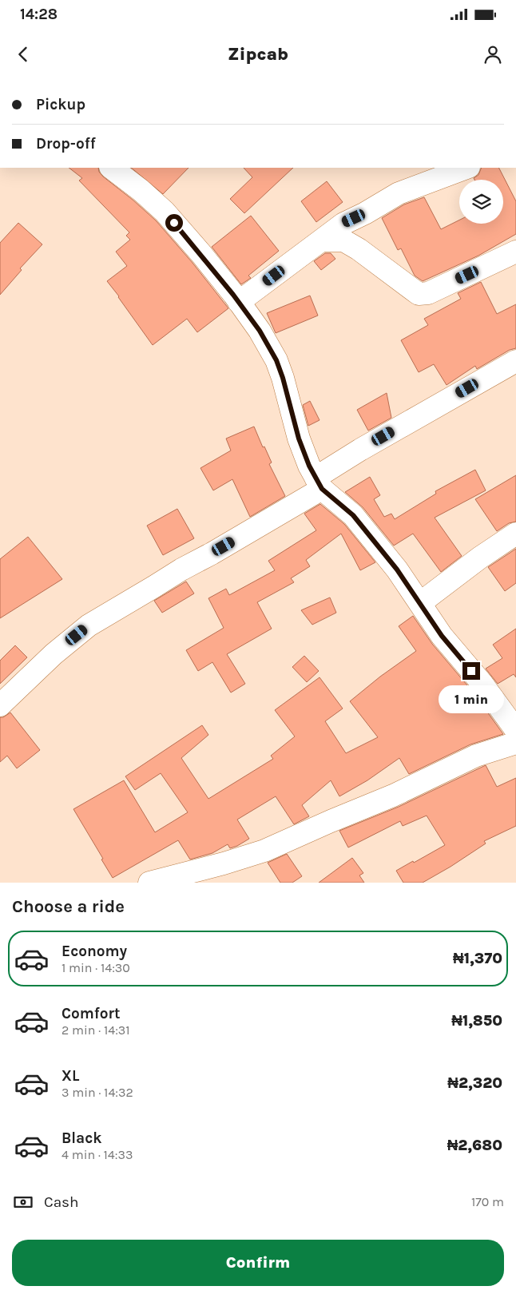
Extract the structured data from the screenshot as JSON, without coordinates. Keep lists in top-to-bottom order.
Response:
{
  "page": {
    "status": "14:28",
    "header": "Zipcab",
    "banner": ["Pickup", "Drop-off"],
    "bubble": "1 min",
    "heading": "Choose a ride",
    "list": [
      {
        "name": "Economy",
        "note": "1 min · 14:30",
        "value": "₦1,370"
      },
      {
        "name": "Comfort",
        "note": "2 min · 14:31",
        "value": "₦1,850"
      },
      {
        "name": "XL",
        "note": "3 min · 14:32",
        "value": "₦2,320"
      },
      {
        "name": "Black",
        "note": "4 min · 14:33",
        "value": "₦2,680"
      }
    ],
    "pay": ["Cash", "170 m"],
    "buttons": "Confirm"
  }
}
